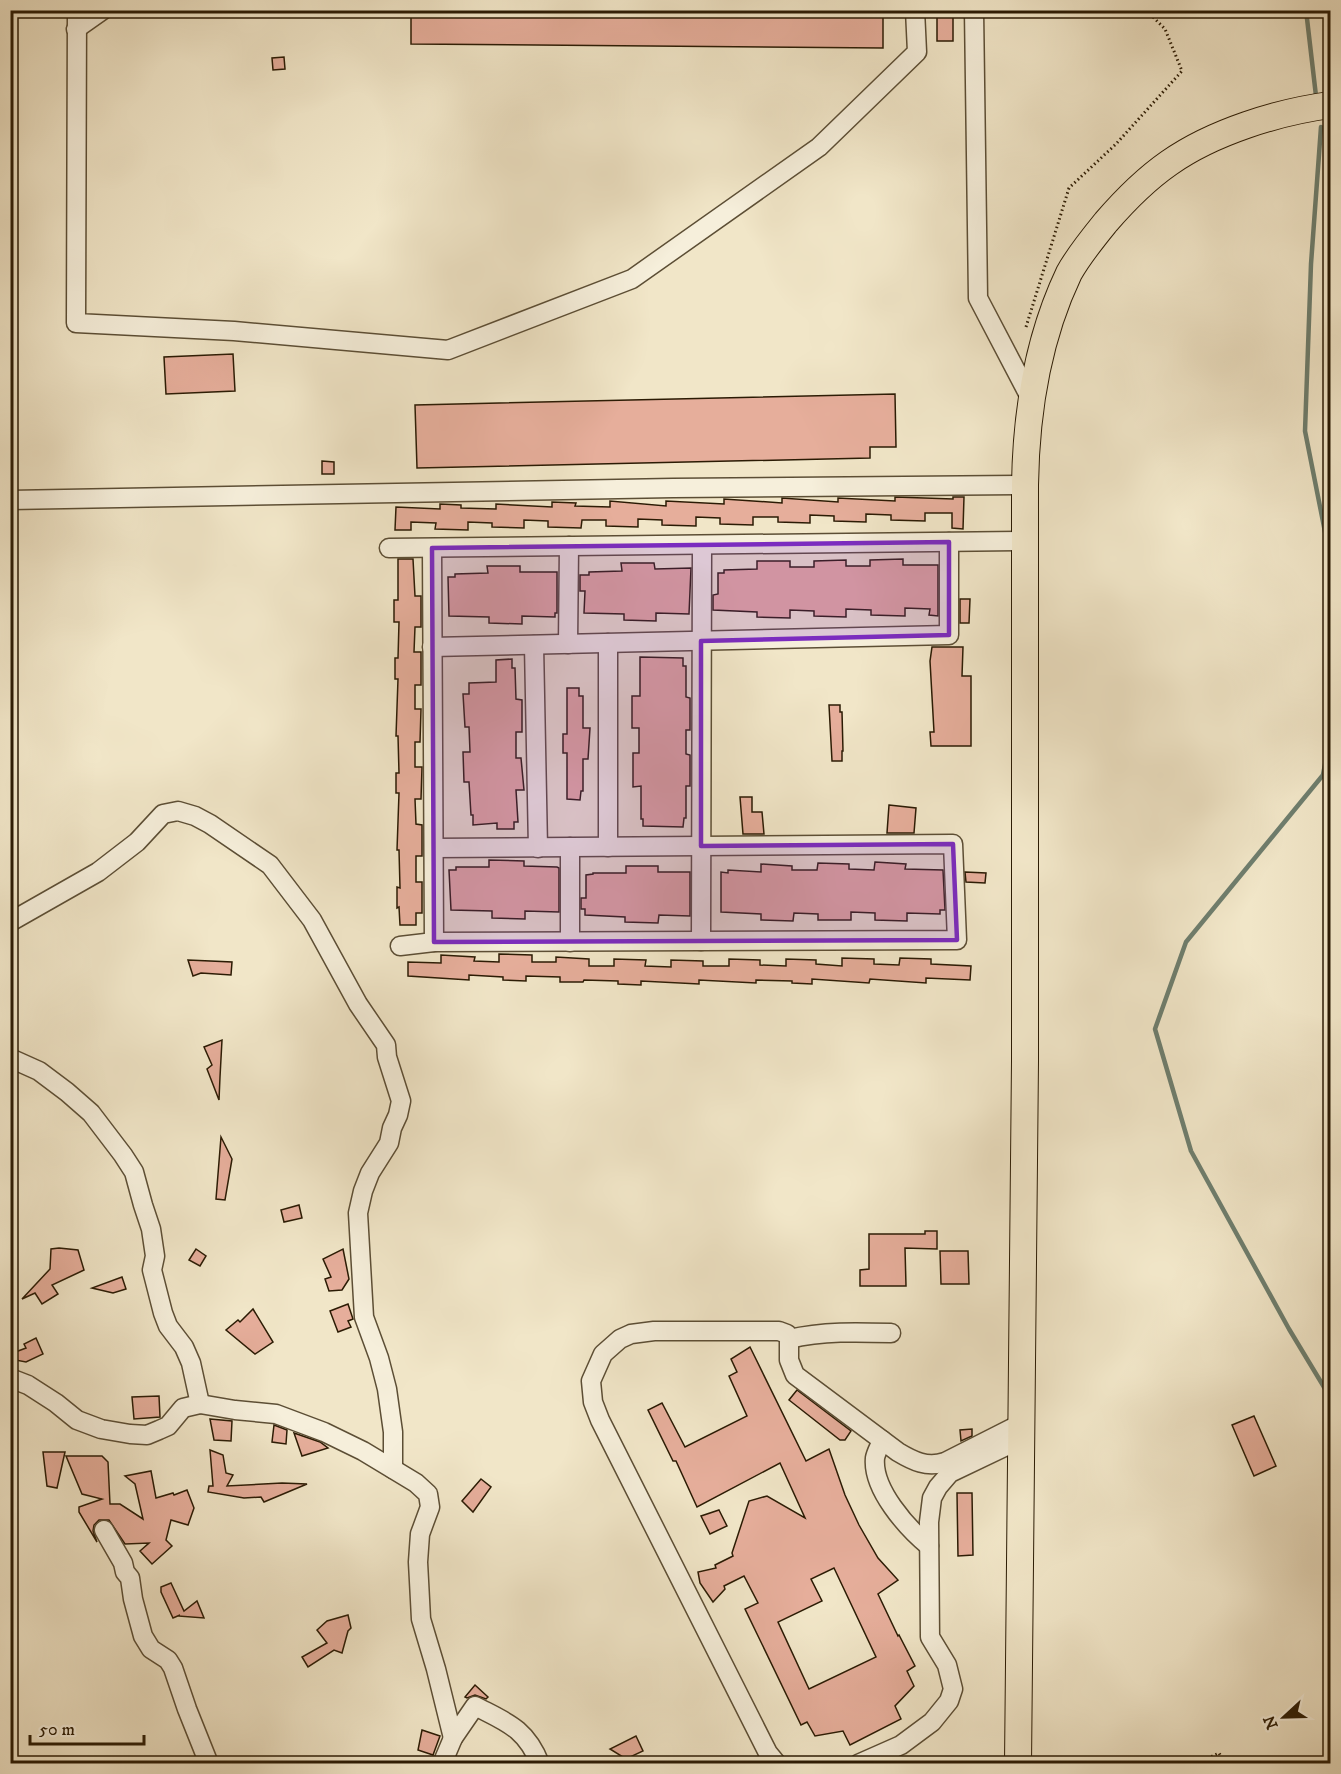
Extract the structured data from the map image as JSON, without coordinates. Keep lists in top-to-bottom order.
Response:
{
  "scale_bar": "50 m",
  "north": "left"
}
